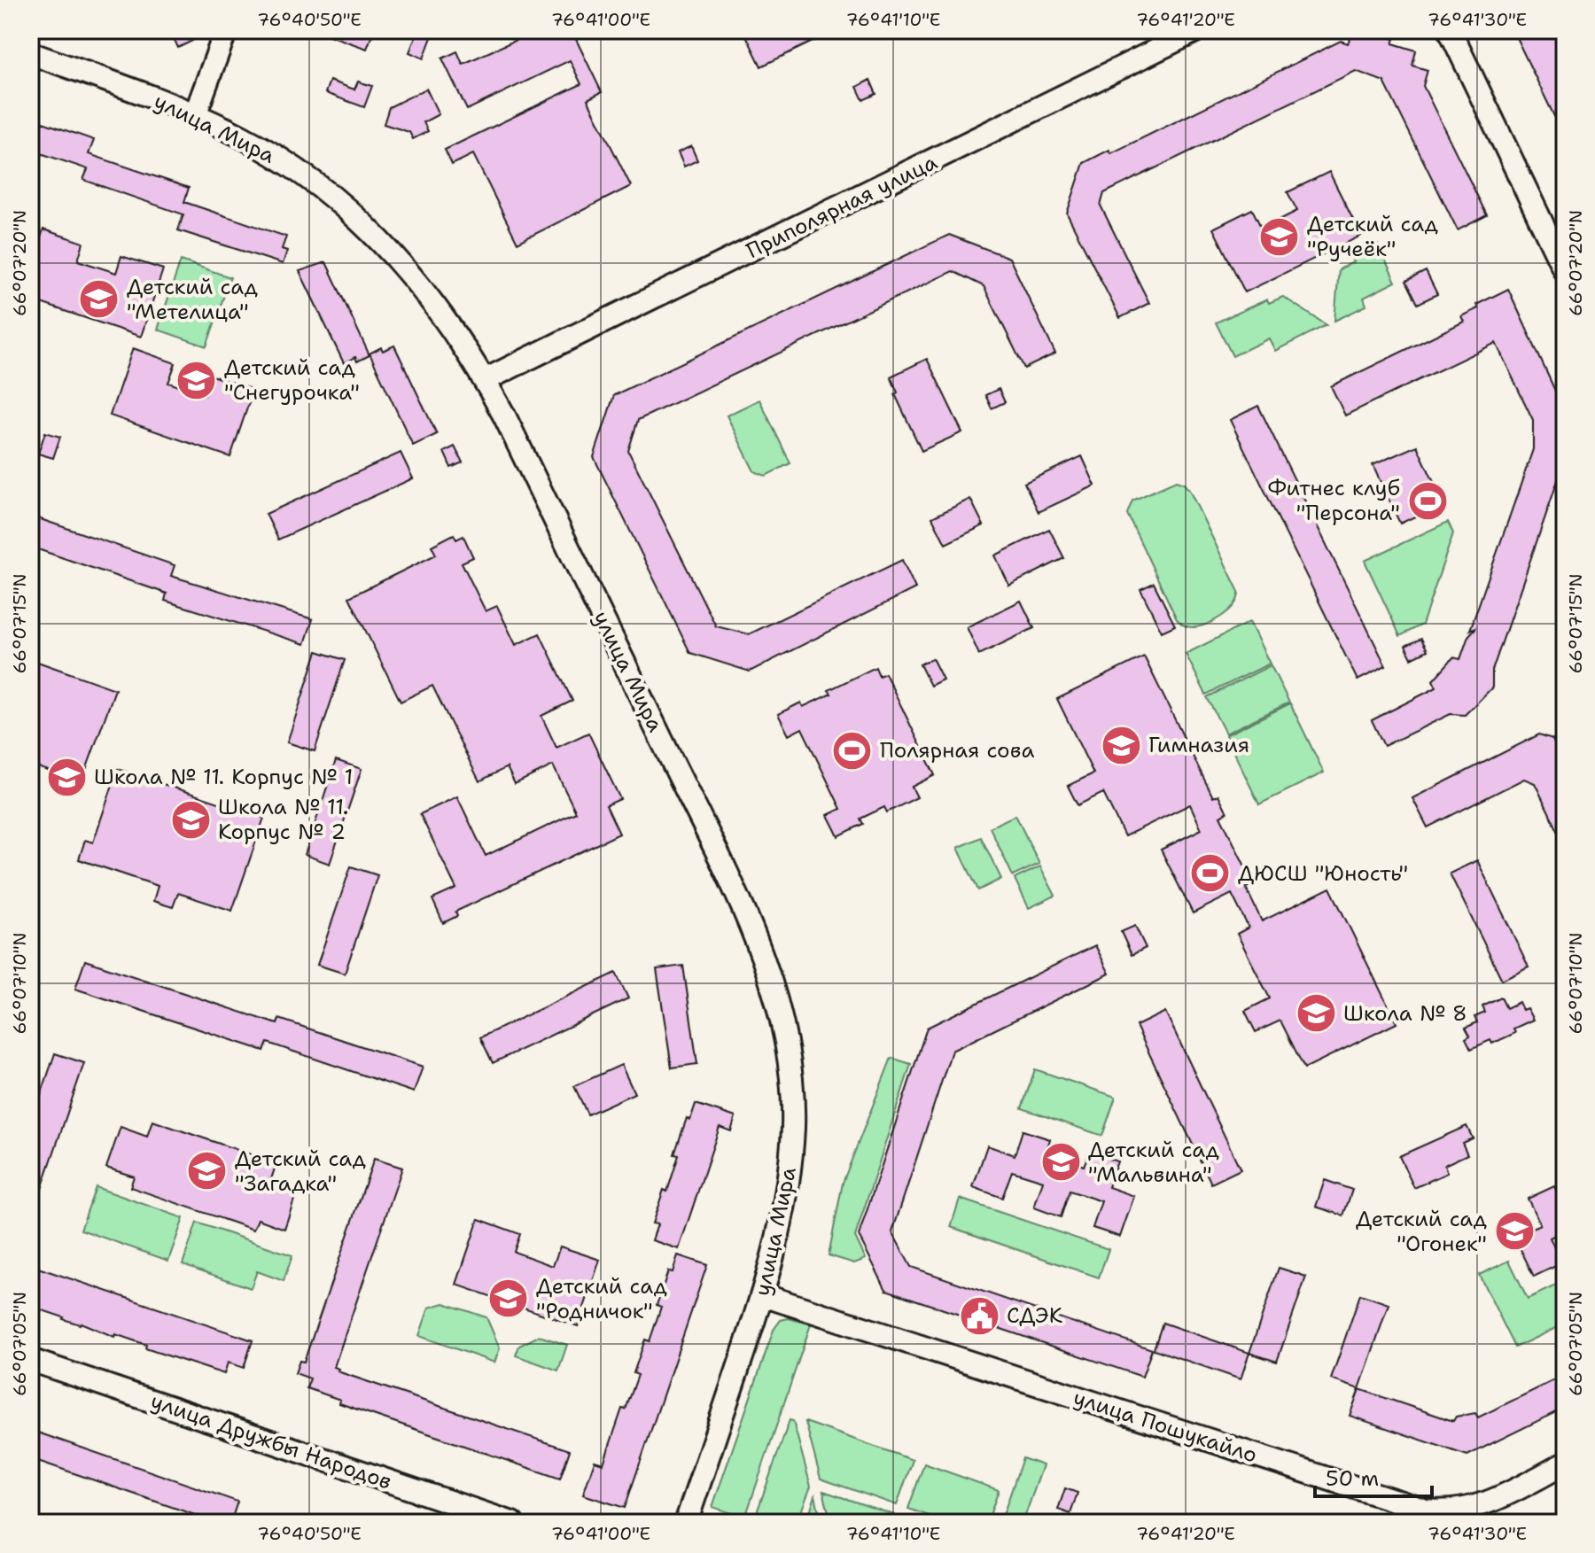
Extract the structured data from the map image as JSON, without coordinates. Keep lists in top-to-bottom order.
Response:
{
  "streets": {
    "street": [
      "улица Мира",
      "Приполярная улица",
      "улица Пошукайло",
      "улица Дружбы Народов"
    ]
  },
  "crossings": [
    ["улица Мира", "Приполярная улица"],
    ["улица Мира", "улица Пошукайло"]
  ],
  "places": {
    "school or university": [
      "Детский сад \"Ручеёк\"",
      "Детский сад \"Метелица\"",
      "Детский сад \"Снегурочка\"",
      "Гимназия",
      "Школа № 11. Корпус № 1",
      "Школа № 11. Корпус № 2",
      "Школа № 8",
      "Детский сад \"Мальвина\"",
      "Детский сад \"Загадка\"",
      "Детский сад \"Огонек\"",
      "Детский сад \"Родничок\""
    ],
    "sports": ["Фитнес клуб \"Персона\"", "Полярная сова", "ДЮСШ \"Юность\""],
    "public building": ["СДЭК"]
  },
  "scale_bar": "50 m",
  "coordinates": [
    "76°40'50\"E",
    "76°41'00\"E",
    "76°41'10\"E",
    "76°41'20\"E",
    "76°41'30\"E",
    "66°07'20\"N",
    "66°07'15\"N",
    "66°07'10\"N",
    "66°07'05\"N"
  ]
}
